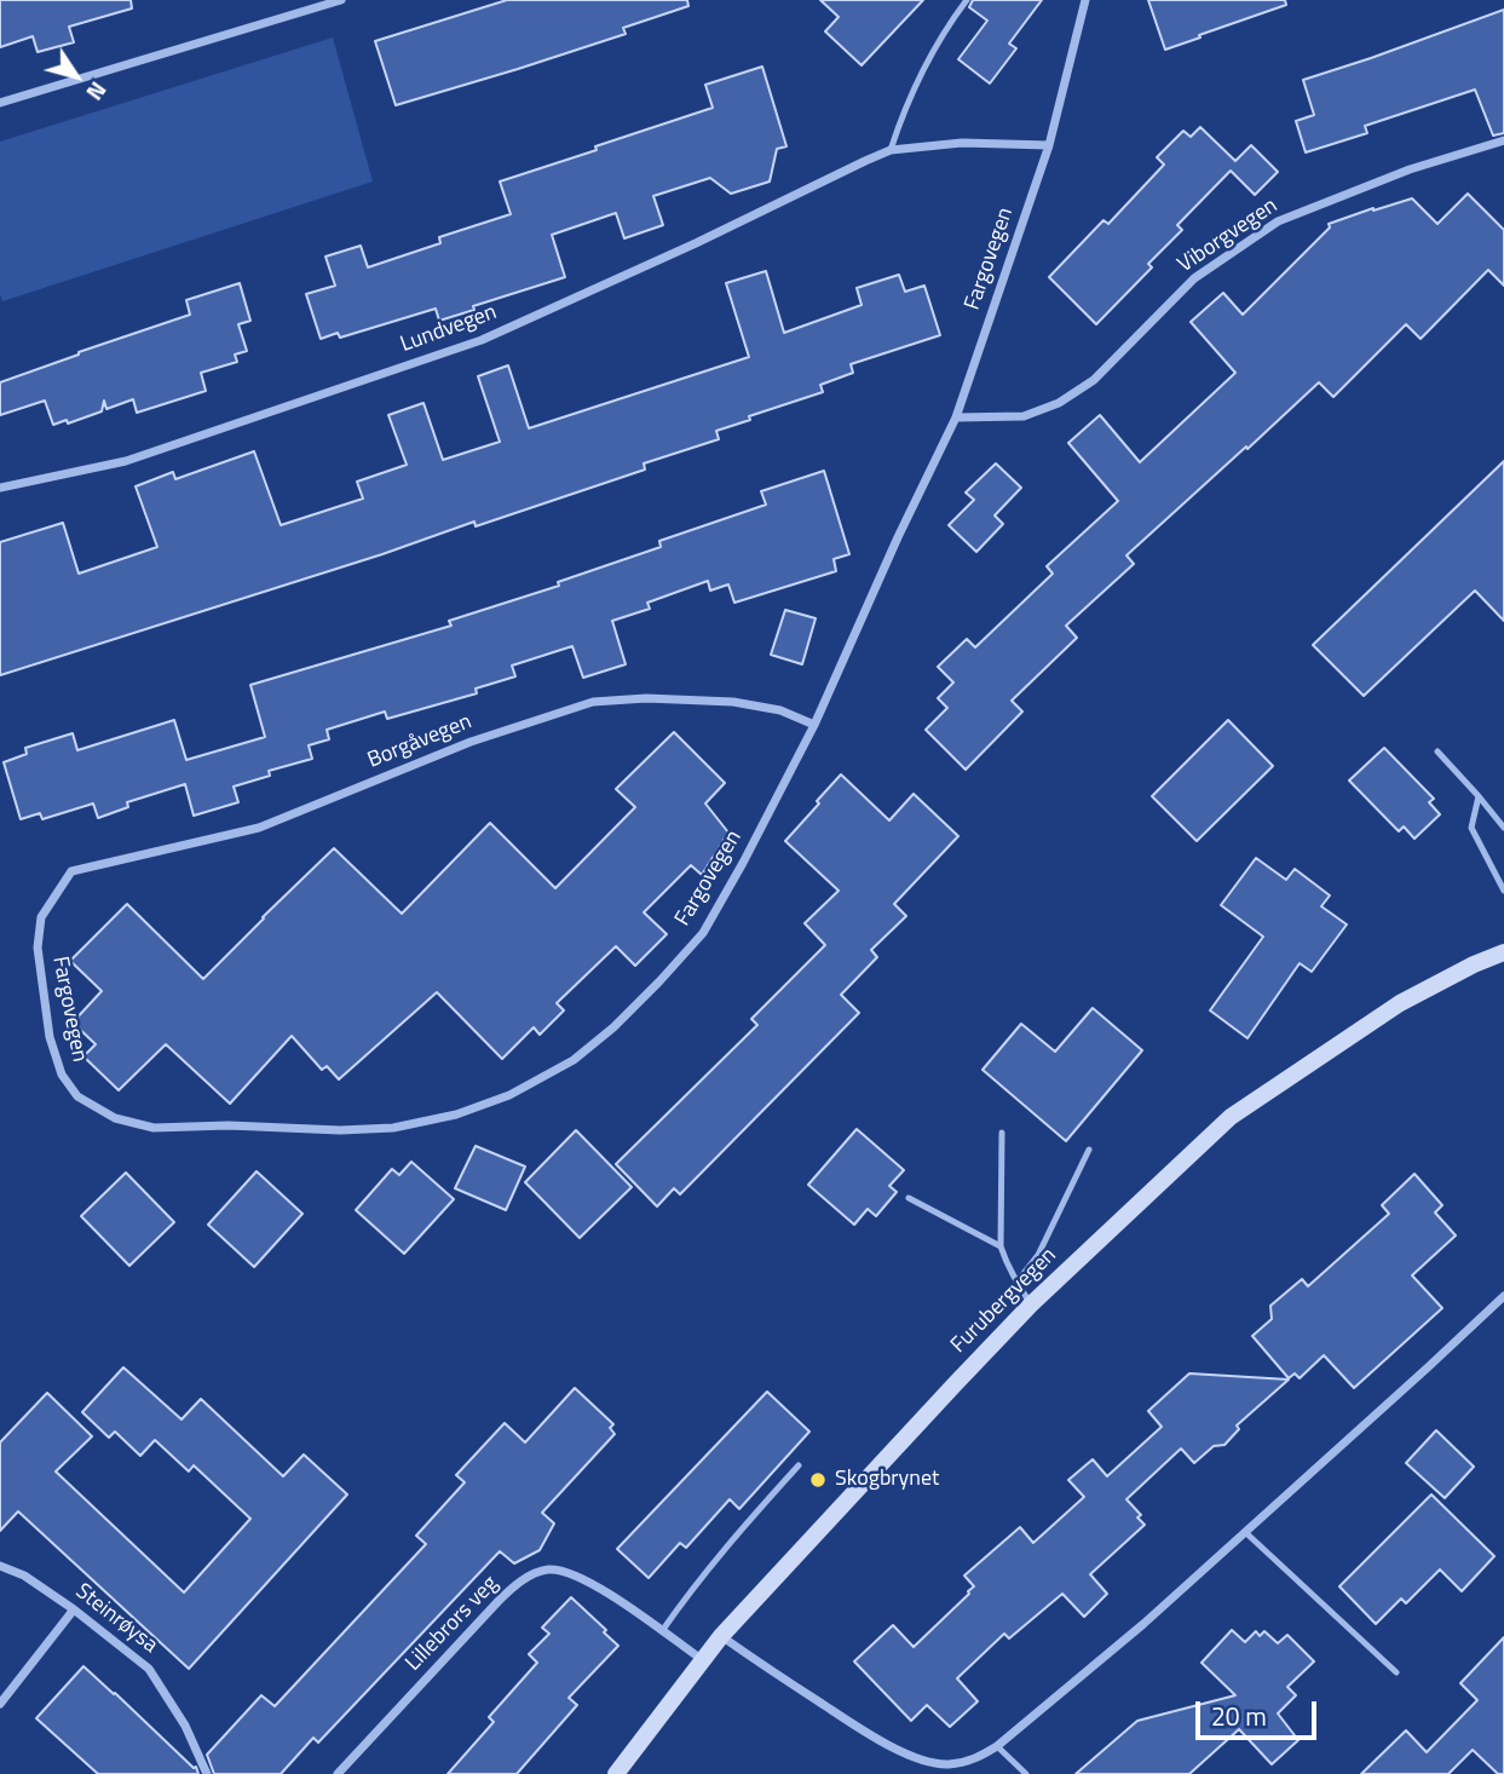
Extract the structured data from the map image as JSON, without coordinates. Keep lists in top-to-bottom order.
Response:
{
  "streets": {
    "main road": ["Furubergvegen"],
    "street": [
      "Viborgvegen",
      "Fargovegen",
      "Lundvegen",
      "Borgåvegen",
      "Steinrøysa",
      "Lillebrors veg"
    ]
  },
  "crossings": [
    ["Viborgvegen", "Fargovegen"],
    ["Fargovegen", "Lundvegen"],
    ["Fargovegen", "Borgåvegen"],
    ["Furubergvegen", "Lillebrors veg"]
  ],
  "places": ["Skogbrynet"],
  "scale_bar": "20 m",
  "north": "bottom right"
}
